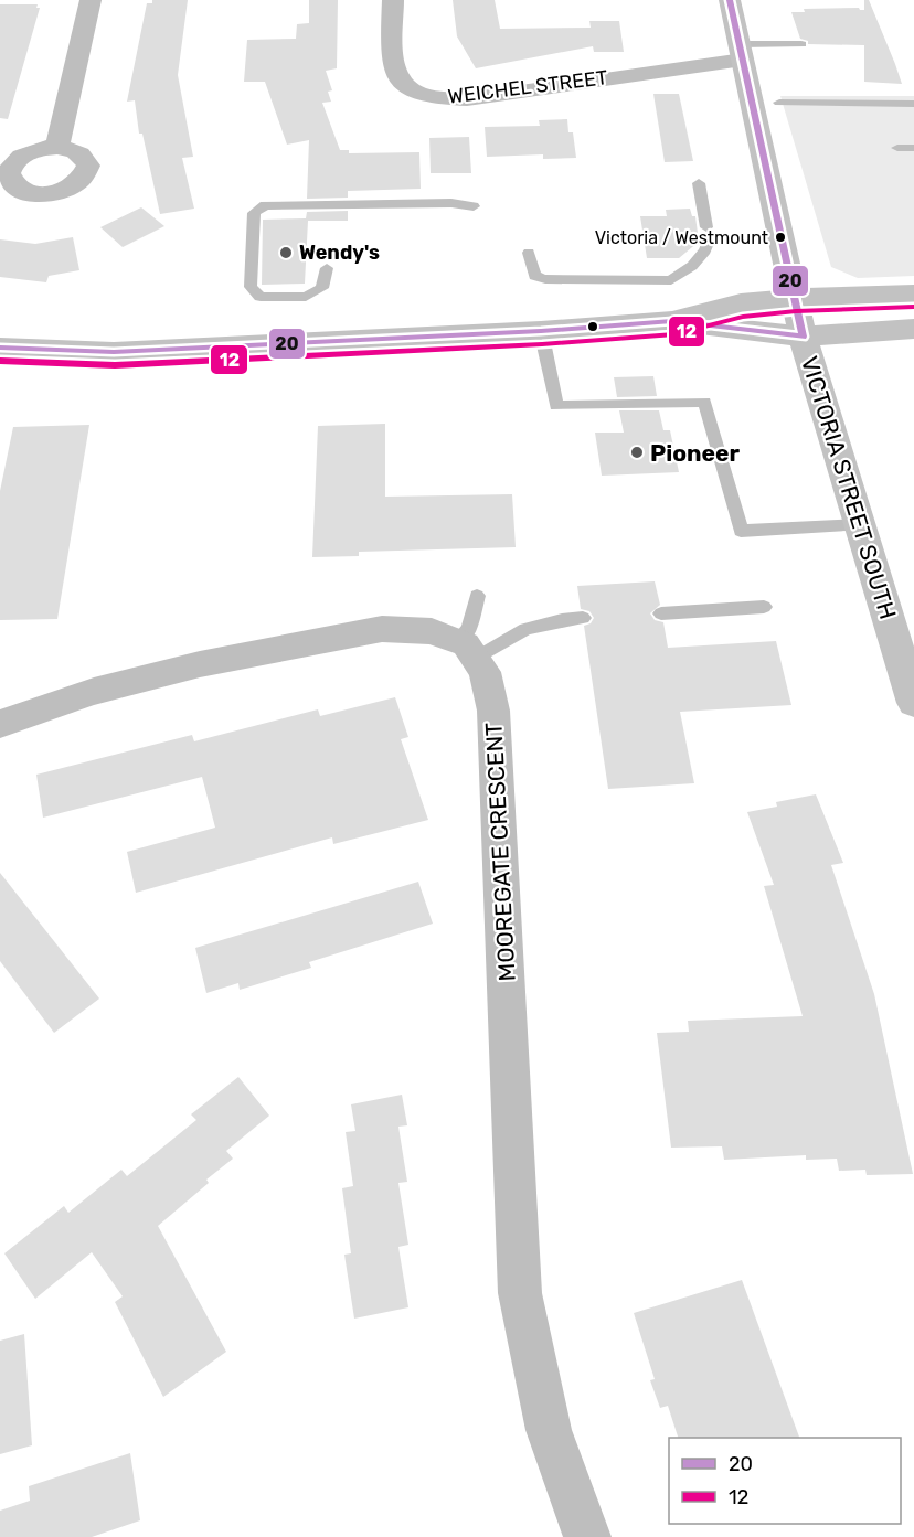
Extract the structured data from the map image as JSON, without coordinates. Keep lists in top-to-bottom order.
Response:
{
  "streets": {
    "main road": ["VICTORIA STREET SOUTH"],
    "street": ["WEICHEL STREET", "MOOREGATE CRESCENT"]
  },
  "crossings": [
    ["WEICHEL STREET", "VICTORIA STREET SOUTH"]
  ],
  "places": ["Victoria / Westmount", "Wendy's", "Pioneer"],
  "lines": ["transit line 20", "transit line 12"],
  "legend": ["20", "12"]
}
